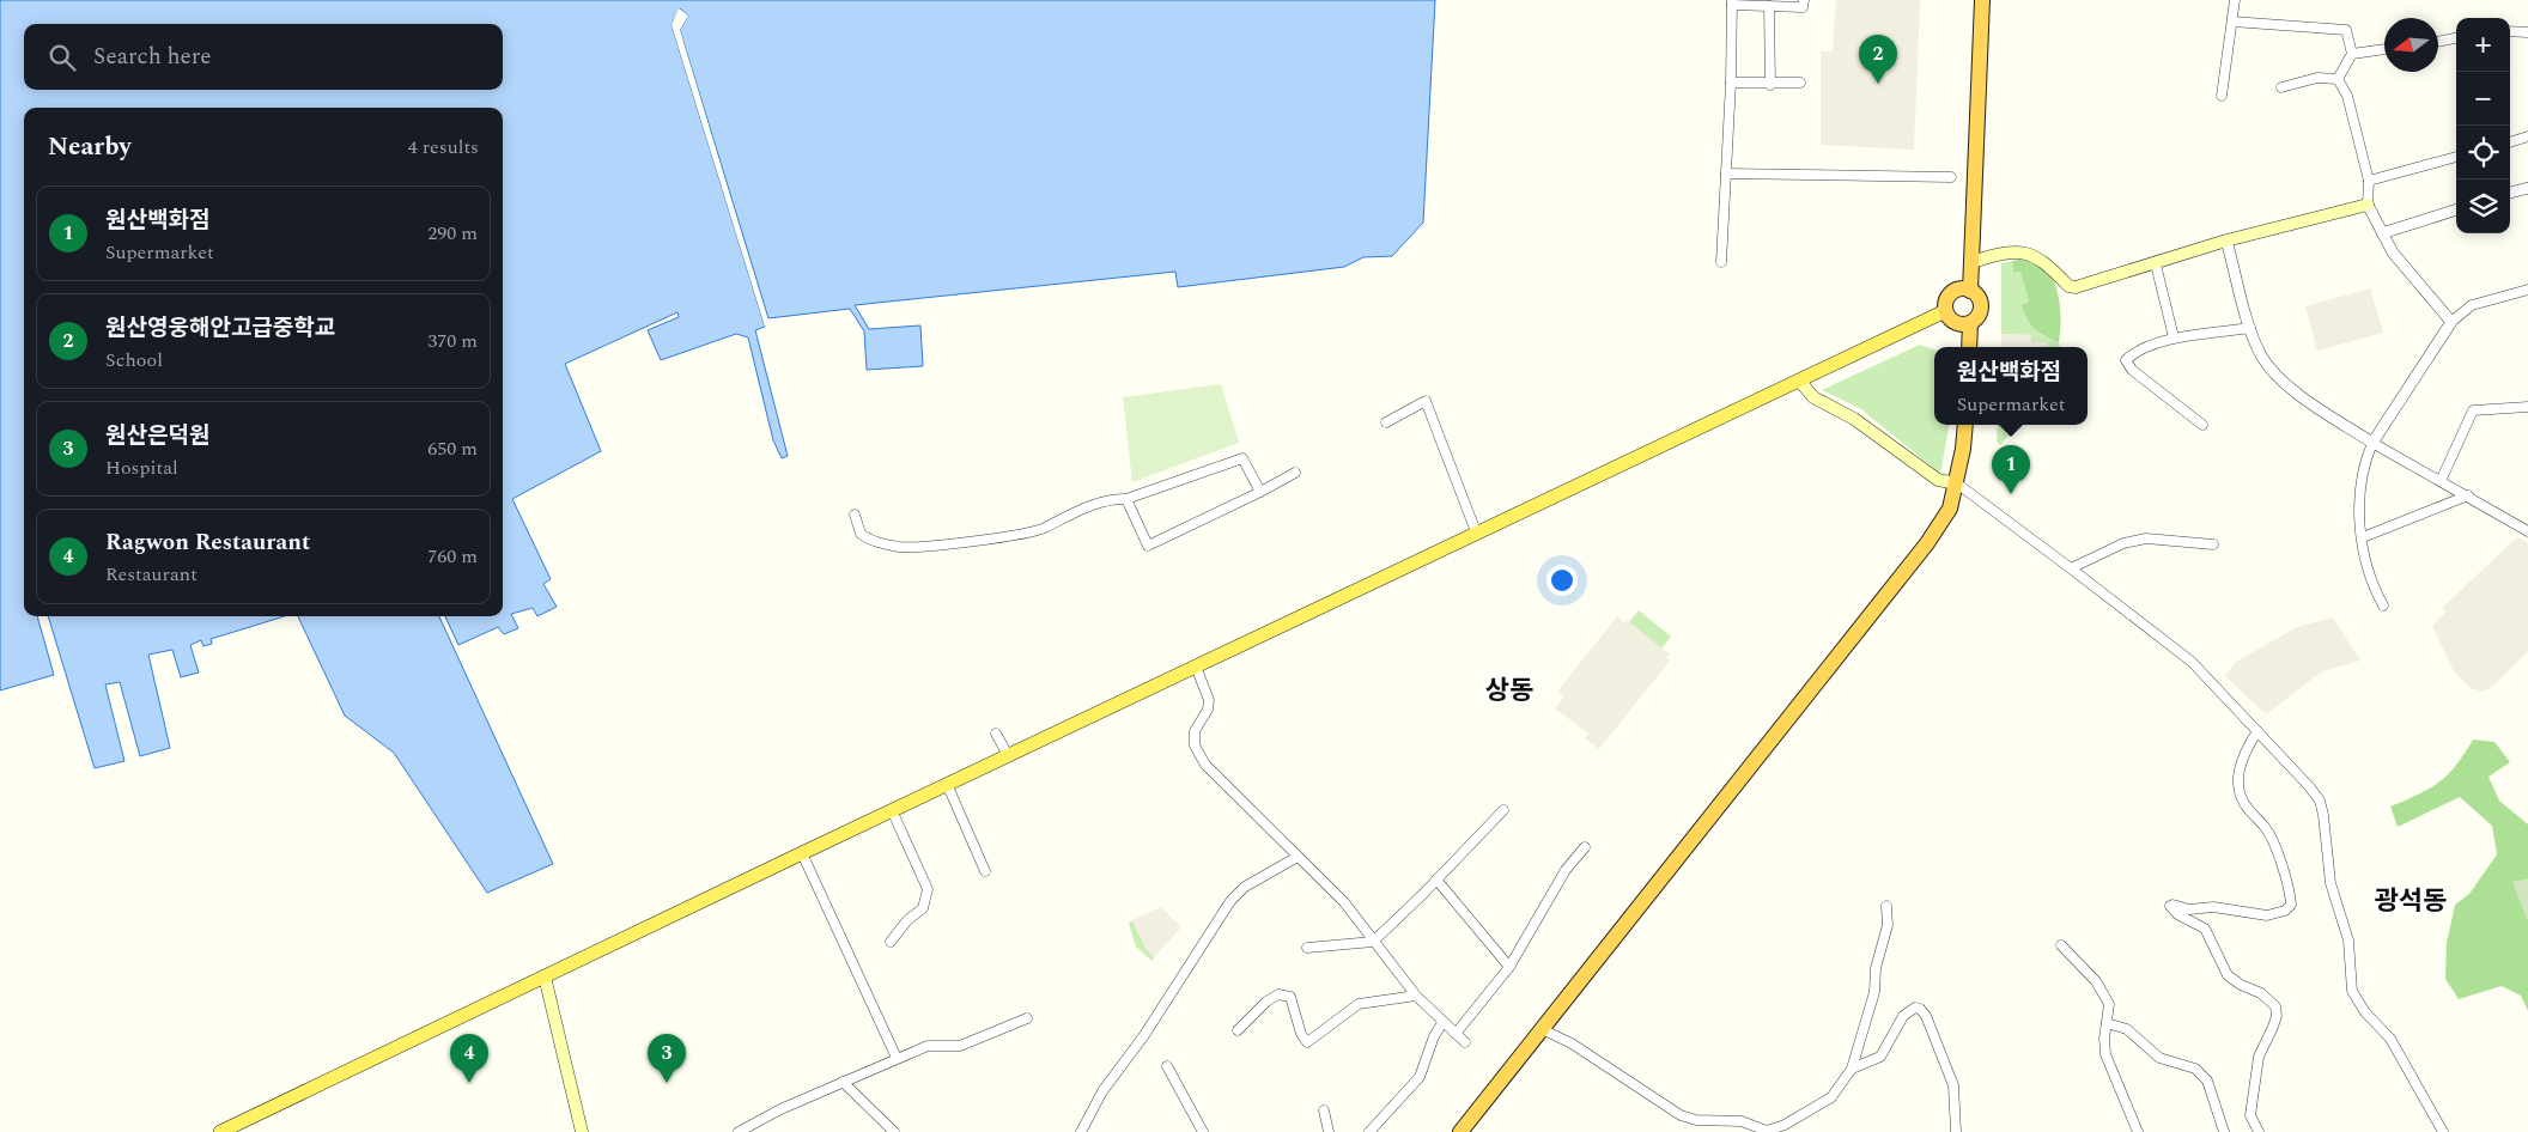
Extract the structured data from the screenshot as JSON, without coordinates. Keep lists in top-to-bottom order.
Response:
{
  "districts": ["상동", "광석동"],
  "north": "left",
  "page": {
    "map_buttons": ["+", "−"],
    "search": "Search here",
    "pins": [
      "2",
      "1",
      "3",
      "4"
    ],
    "heading": ["Nearby", "4 results"],
    "list": [
      {
        "mark": "1",
        "name": "원산백화점",
        "note": "Supermarket",
        "value": "290 m"
      },
      {
        "mark": "2",
        "name": "원산영웅해안고급중학교",
        "note": "School",
        "value": "370 m"
      },
      {
        "mark": "3",
        "name": "원산은덕원",
        "note": "Hospital",
        "value": "650 m"
      },
      {
        "mark": "4",
        "name": "Ragwon Restaurant",
        "note": "Restaurant",
        "value": "760 m"
      }
    ],
    "popup": ["원산백화점", "Supermarket"]
  }
}
